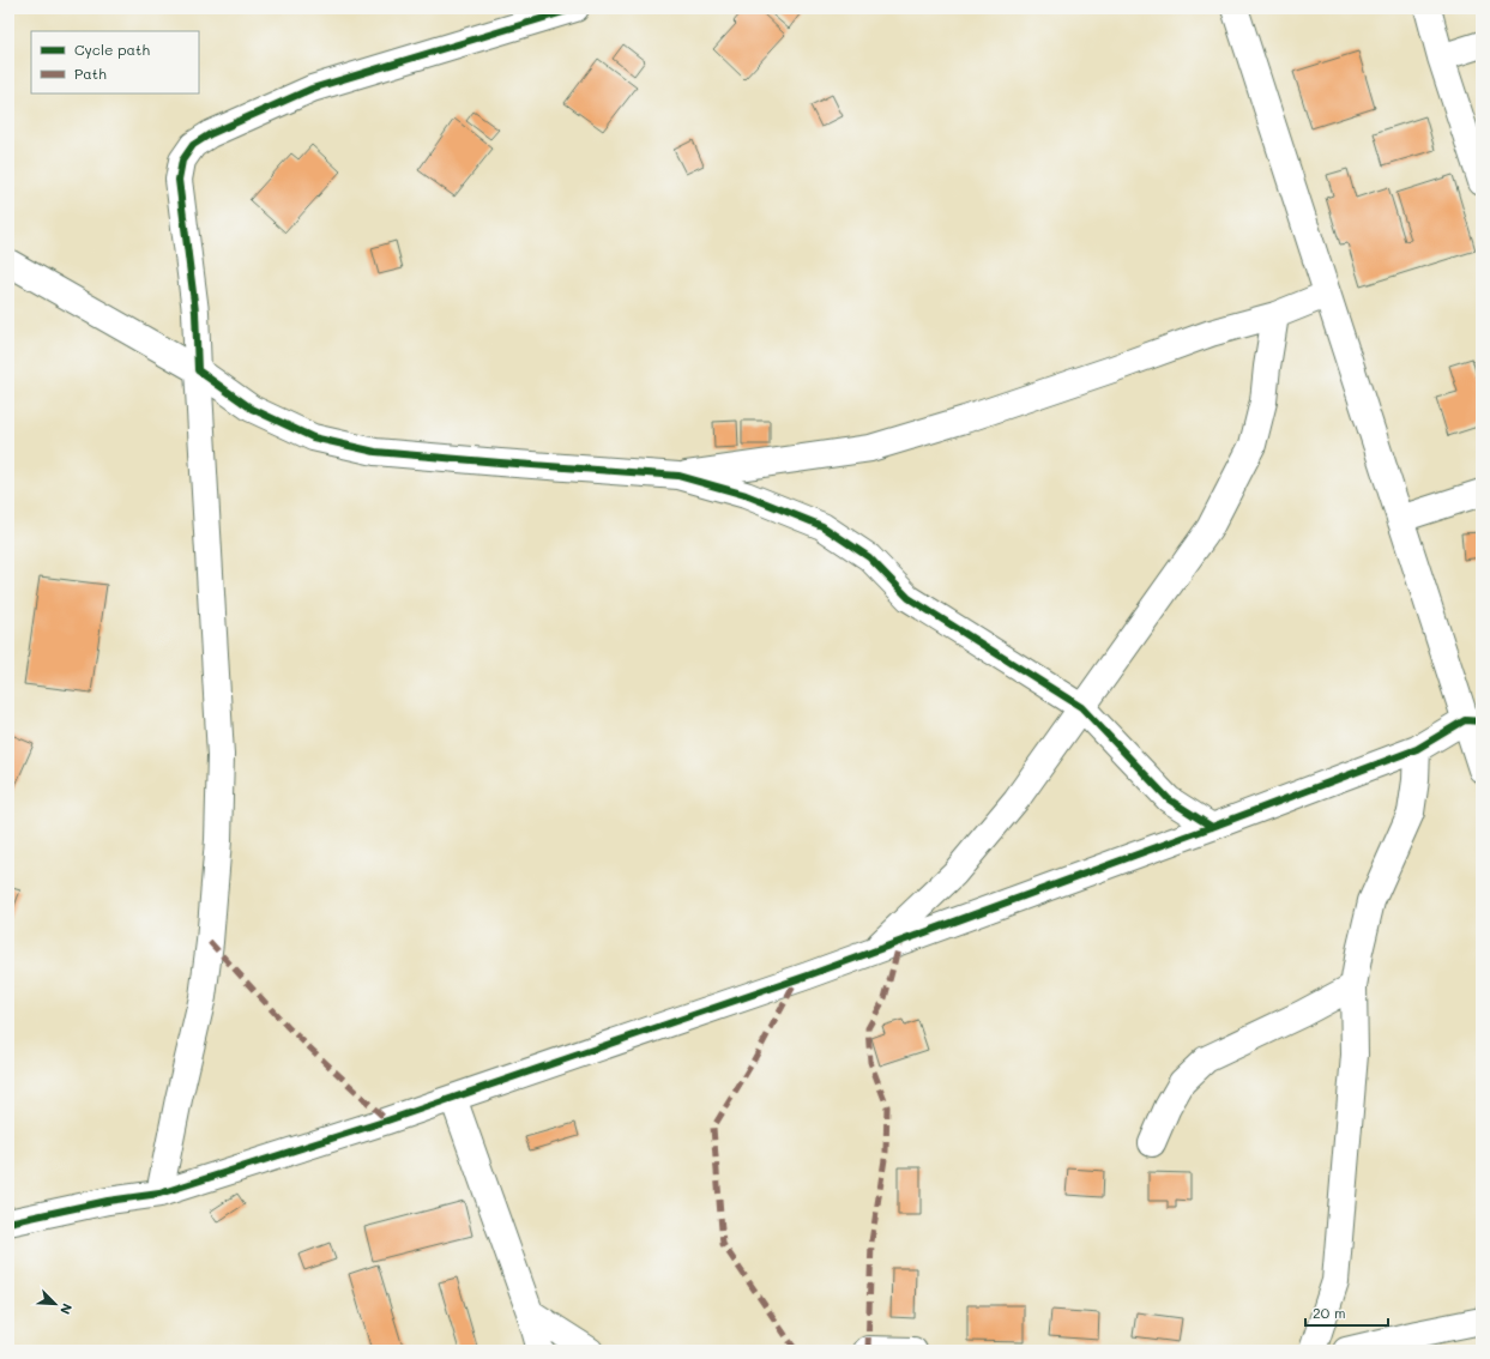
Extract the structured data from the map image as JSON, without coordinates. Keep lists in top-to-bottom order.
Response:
{
  "legend": ["Cycle path", "Path"],
  "scale_bar": "20 m",
  "north": "bottom right"
}
